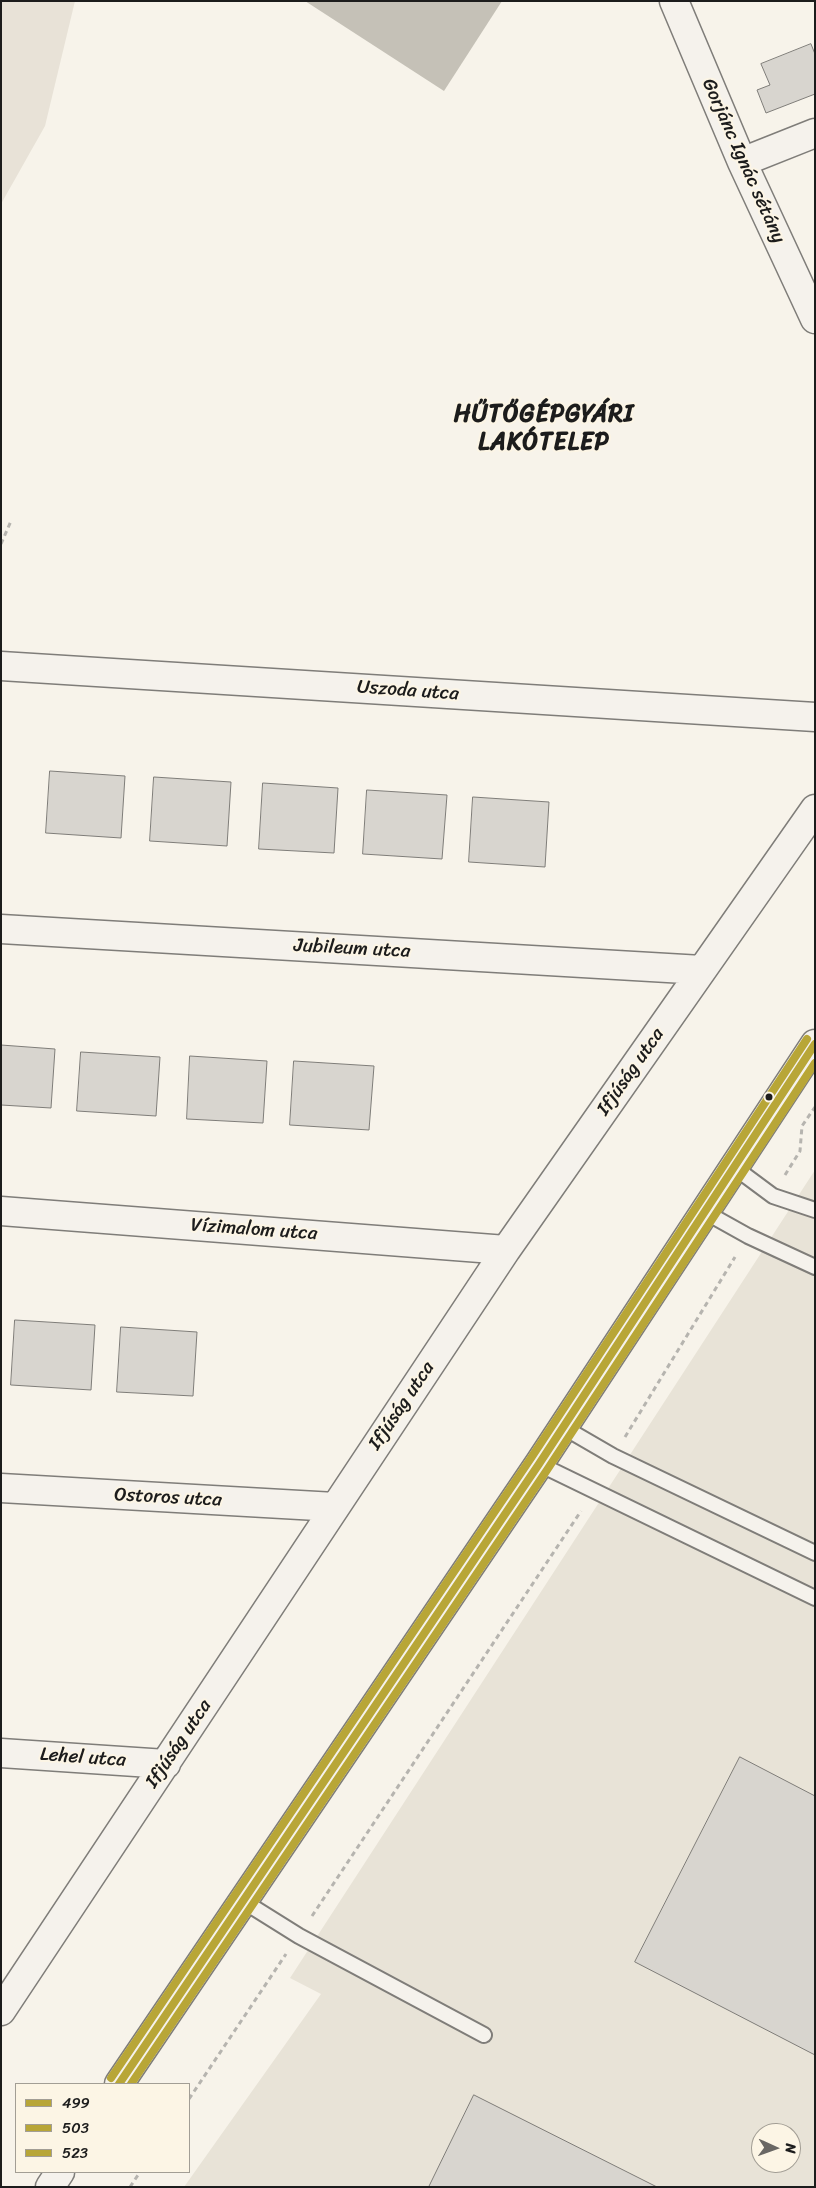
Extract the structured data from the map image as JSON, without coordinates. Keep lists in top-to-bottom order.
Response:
{
  "streets": {
    "street": [
      "Gorjánc Ignác sétány",
      "Uszoda utca",
      "Jubileum utca",
      "Ifjúság utca",
      "Vízimalom utca",
      "Ostoros utca",
      "Lehel utca"
    ]
  },
  "crossings": [
    ["Jubileum utca", "Ifjúság utca"],
    ["Ifjúság utca", "Vízimalom utca"],
    ["Ifjúság utca", "Ostoros utca"],
    ["Ifjúság utca", "Lehel utca"]
  ],
  "districts": ["HŰTŐGÉPGYÁRI LAKÓTELEP"],
  "lines": ["transit line 523", "transit line 499", "transit line 503"],
  "legend": ["499", "503", "523"],
  "north": "right"
}
